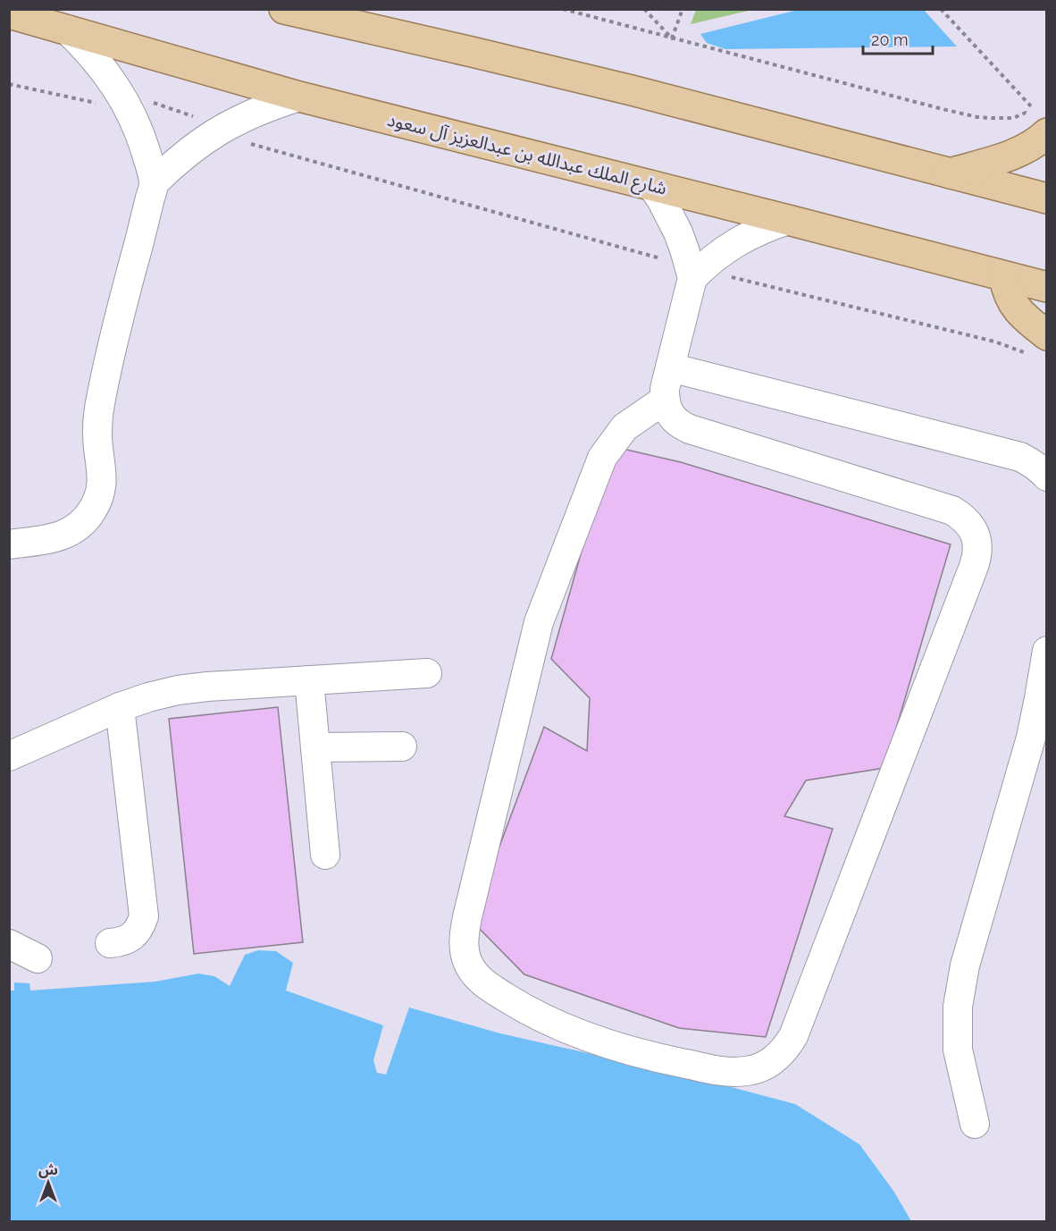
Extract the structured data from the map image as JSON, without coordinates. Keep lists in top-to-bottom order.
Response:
{
  "streets": {
    "main road": ["شارع الملك عبدالله بن عبدالعزيز آل سعود"]
  },
  "scale_bar": "20 m",
  "north": "top"
}
